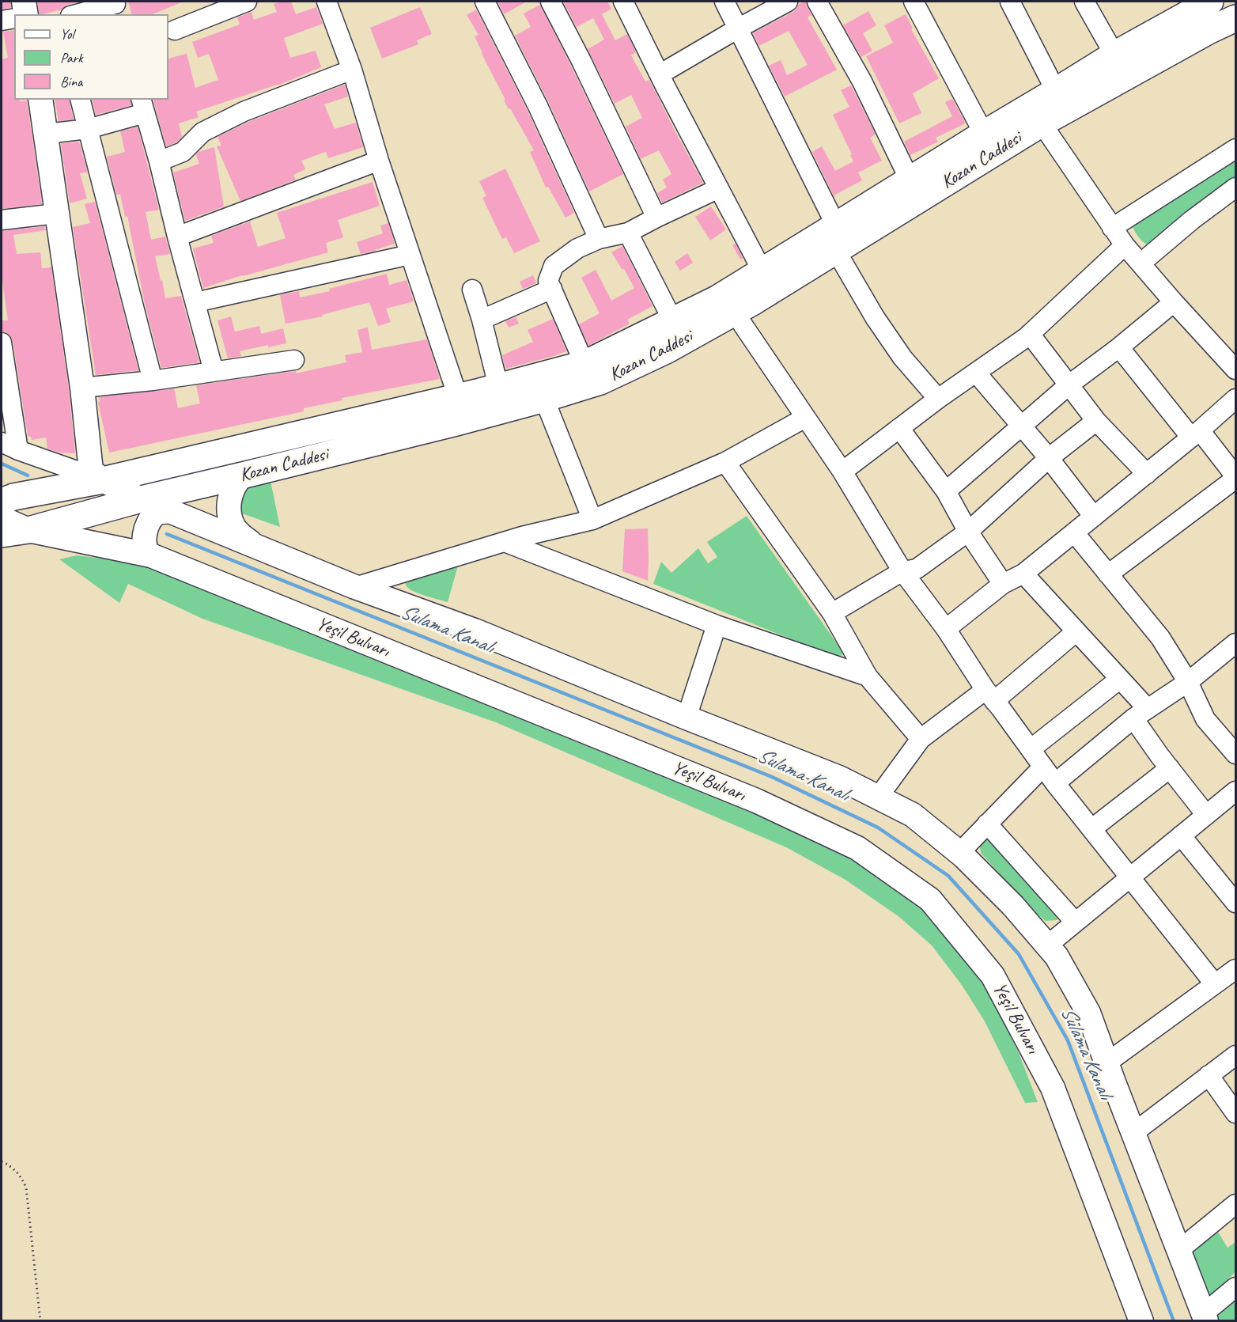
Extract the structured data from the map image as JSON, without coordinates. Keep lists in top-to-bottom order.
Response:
{
  "streets": {
    "highway": ["Kozan Caddesi"],
    "main road": ["Yeşil Bulvarı"]
  },
  "crossings": [
    ["Kozan Caddesi", "Yeşil Bulvarı"]
  ],
  "water": ["Sulama Kanalı"],
  "legend": ["Yol", "Park", "Bina"]
}
